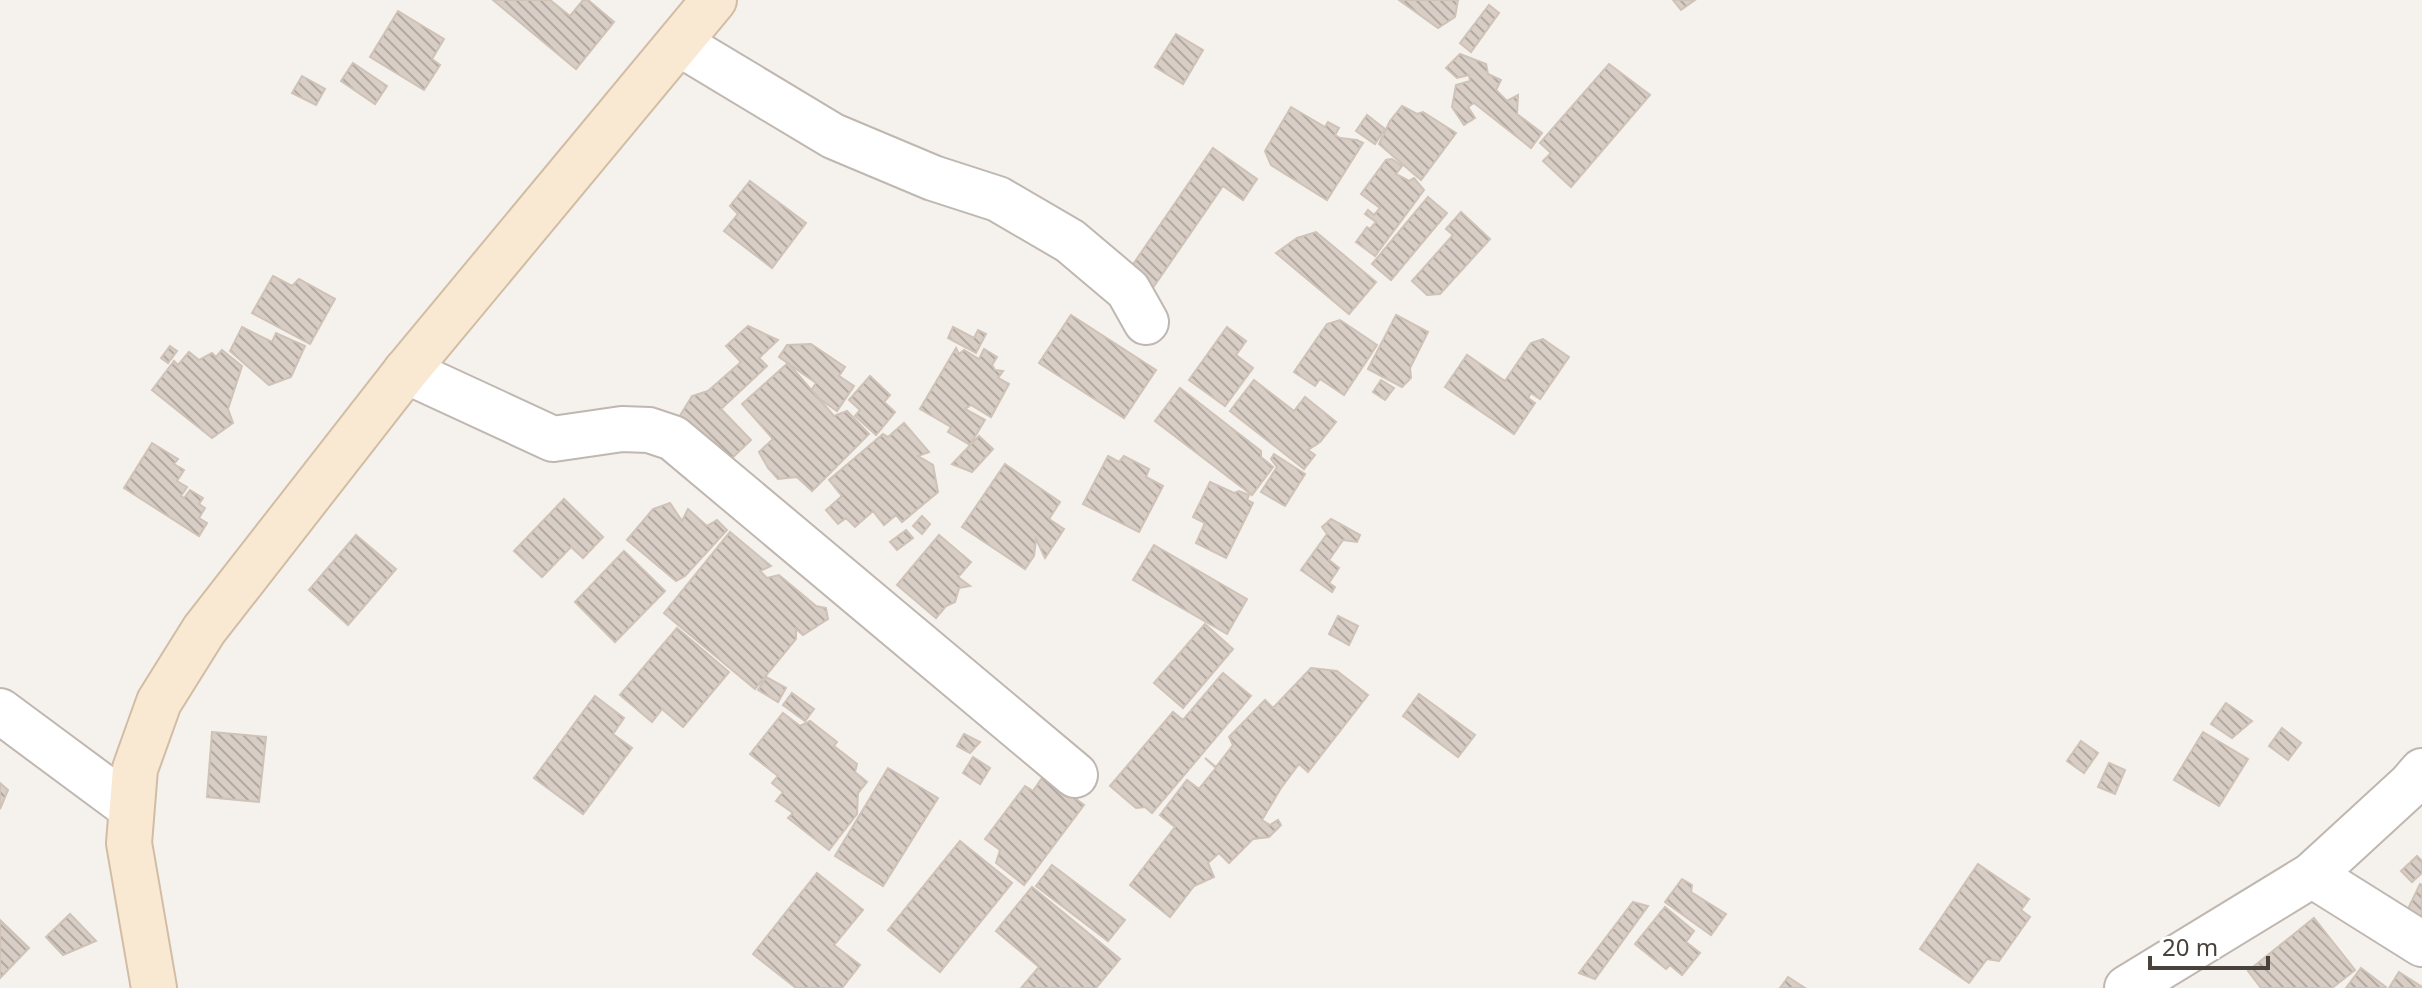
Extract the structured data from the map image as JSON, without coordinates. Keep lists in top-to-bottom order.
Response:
{
  "scale_bar": "20 m"
}
